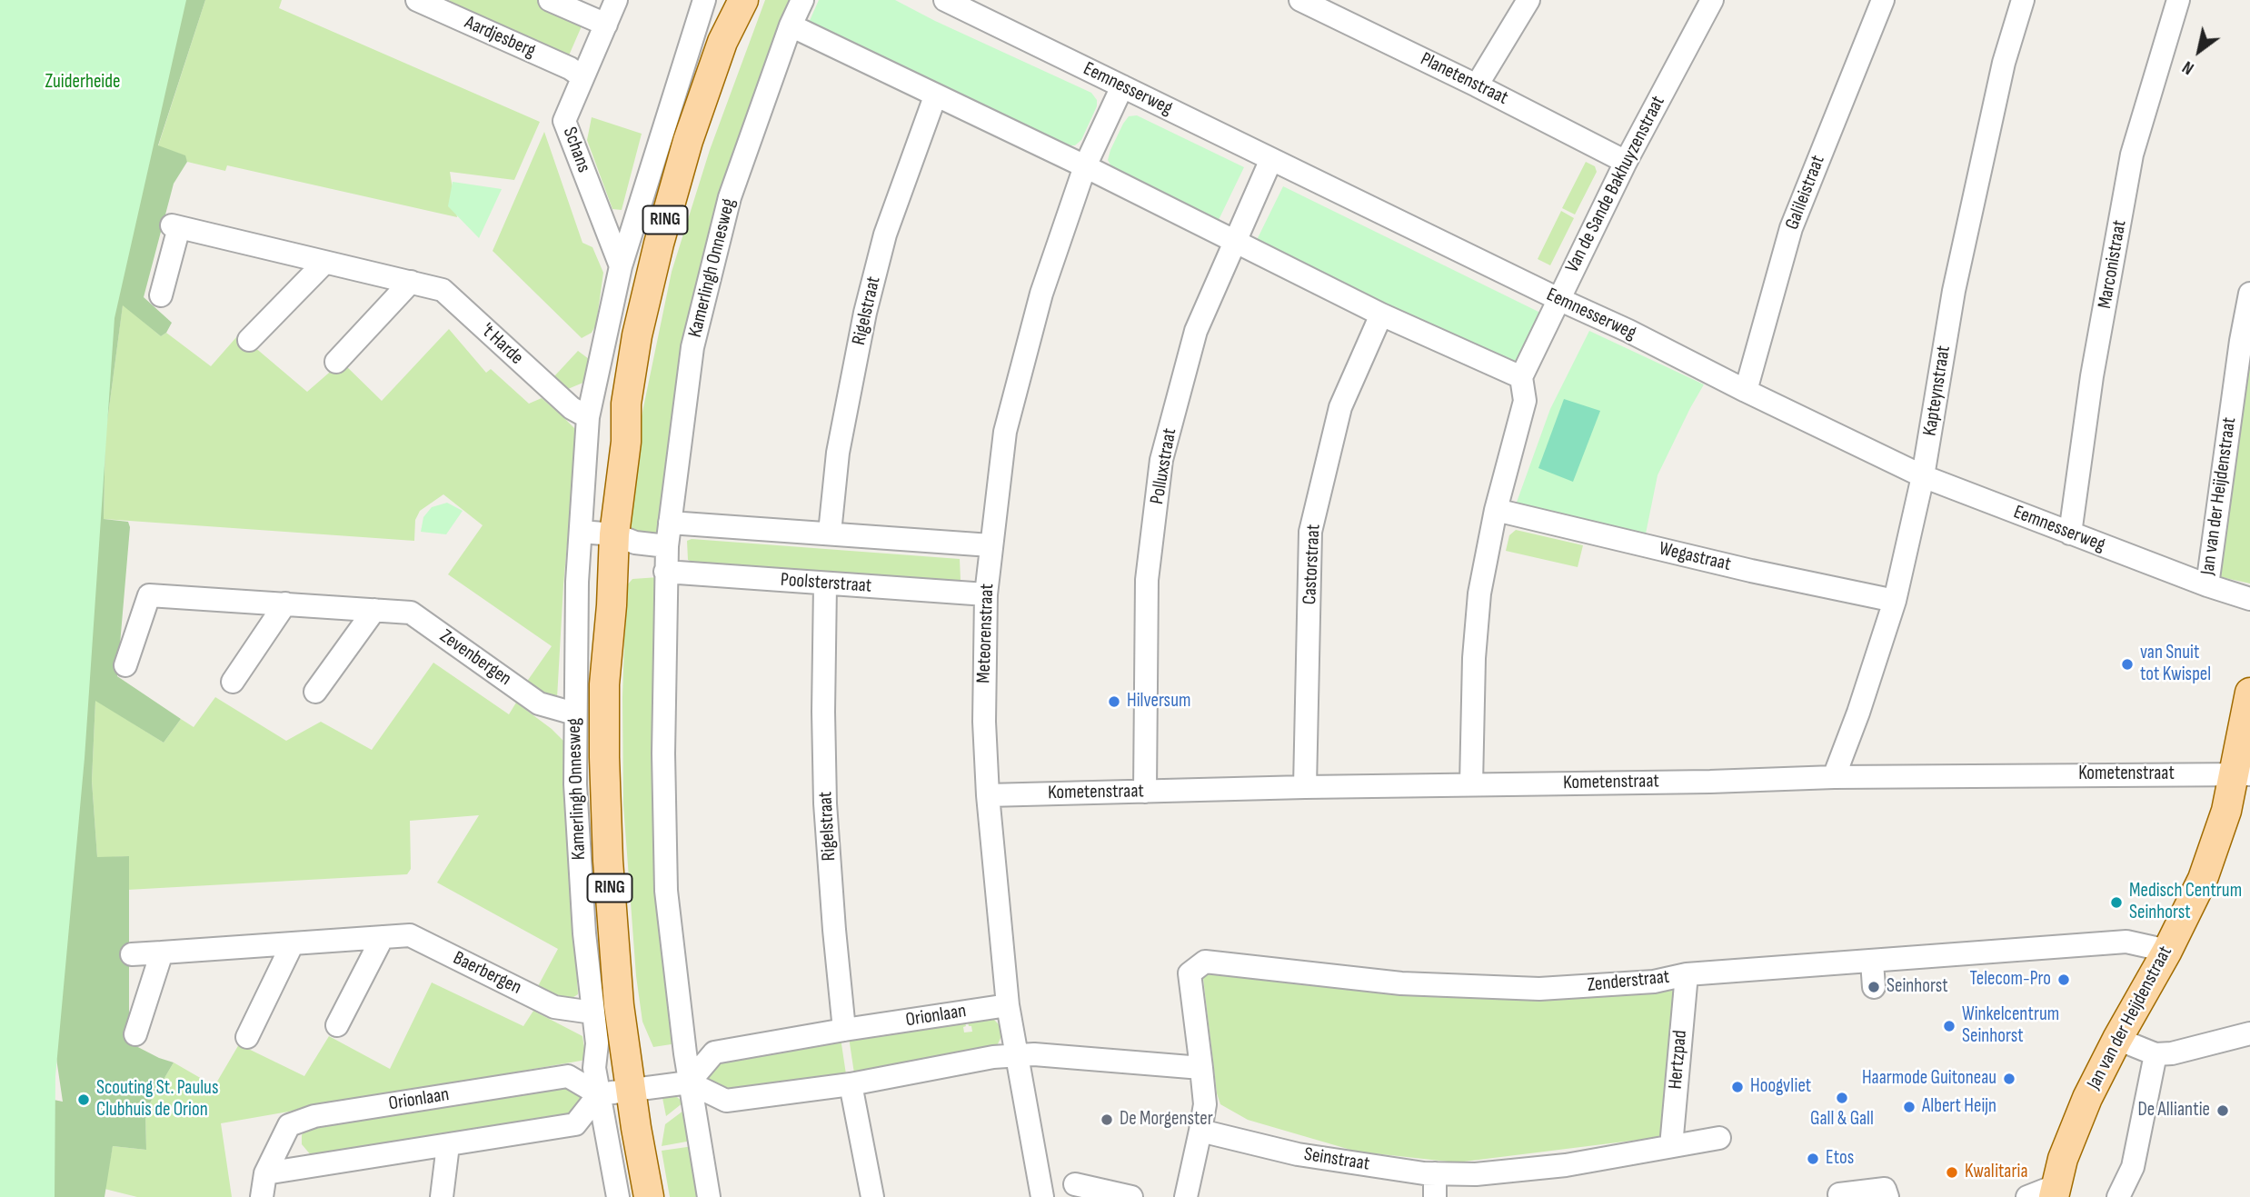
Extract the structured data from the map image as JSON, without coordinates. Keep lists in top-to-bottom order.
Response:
{
  "streets": {
    "main road": ["RING", "Kamerlingh Onnesweg", "Jan van der Heijdenstraat"],
    "street": [
      "Aardjesberg",
      "Planetenstraat",
      "Eemnesserweg",
      "Schans",
      "Van de Sande Bakhuyzenstraat",
      "Galileistraat",
      "Marconistraat",
      "Rigelstraat",
      "'t Harde",
      "Kapteynstraat",
      "Polluxstraat",
      "Wegastraat",
      "Castorstraat",
      "Poolsterstraat",
      "Meteorenstraat",
      "Zevenbergen",
      "Kometenstraat",
      "Baerbergen",
      "Zenderstraat",
      "Orionlaan",
      "Hertzpad",
      "Seinstraat"
    ]
  },
  "crossings": [
    ["Aardjesberg", "Schans"],
    ["Planetenstraat", "Van de Sande Bakhuyzenstraat"],
    ["Eemnesserweg", "Van de Sande Bakhuyzenstraat"],
    ["Eemnesserweg", "Galileistraat"],
    ["Eemnesserweg", "Marconistraat"],
    ["Eemnesserweg", "Kapteynstraat"],
    ["Eemnesserweg", "Polluxstraat"],
    ["Eemnesserweg", "Jan van der Heijdenstraat"],
    ["Eemnesserweg", "Meteorenstraat"],
    ["Schans", "Kamerlingh Onnesweg"],
    ["Van de Sande Bakhuyzenstraat", "Wegastraat"],
    ["Van de Sande Bakhuyzenstraat", "Kometenstraat"],
    ["Kamerlingh Onnesweg", "'t Harde"],
    ["Kamerlingh Onnesweg", "Poolsterstraat"],
    ["Kamerlingh Onnesweg", "Zevenbergen"],
    ["Kamerlingh Onnesweg", "Baerbergen"],
    ["Kamerlingh Onnesweg", "Orionlaan"],
    ["Rigelstraat", "Poolsterstraat"],
    ["Rigelstraat", "Orionlaan"],
    ["Kapteynstraat", "Wegastraat"],
    ["Kapteynstraat", "Kometenstraat"],
    ["Polluxstraat", "Kometenstraat"],
    ["Jan van der Heijdenstraat", "Kometenstraat"],
    ["Jan van der Heijdenstraat", "Zenderstraat"],
    ["Castorstraat", "Kometenstraat"],
    ["Poolsterstraat", "Meteorenstraat"],
    ["Meteorenstraat", "Kometenstraat"],
    ["Meteorenstraat", "Orionlaan"],
    ["Zenderstraat", "Hertzpad"],
    ["Hertzpad", "Seinstraat"]
  ],
  "parks": ["Zuiderheide"],
  "places": [
    "van Snuit tot Kwispel",
    "Hilversum",
    "Medisch Centrum Seinhorst",
    "Telecom-Pro",
    "Seinhorst",
    "Winkelcentrum Seinhorst",
    "Haarmode Guitoneau",
    "Hoogvliet",
    "Gall & Gall",
    "Scouting St. Paulus Clubhuis de Orion",
    "Albert Heijn",
    "De Alliantie",
    "De Morgenster",
    "Etos",
    "Kwalitaria"
  ],
  "north": "bottom left"
}
